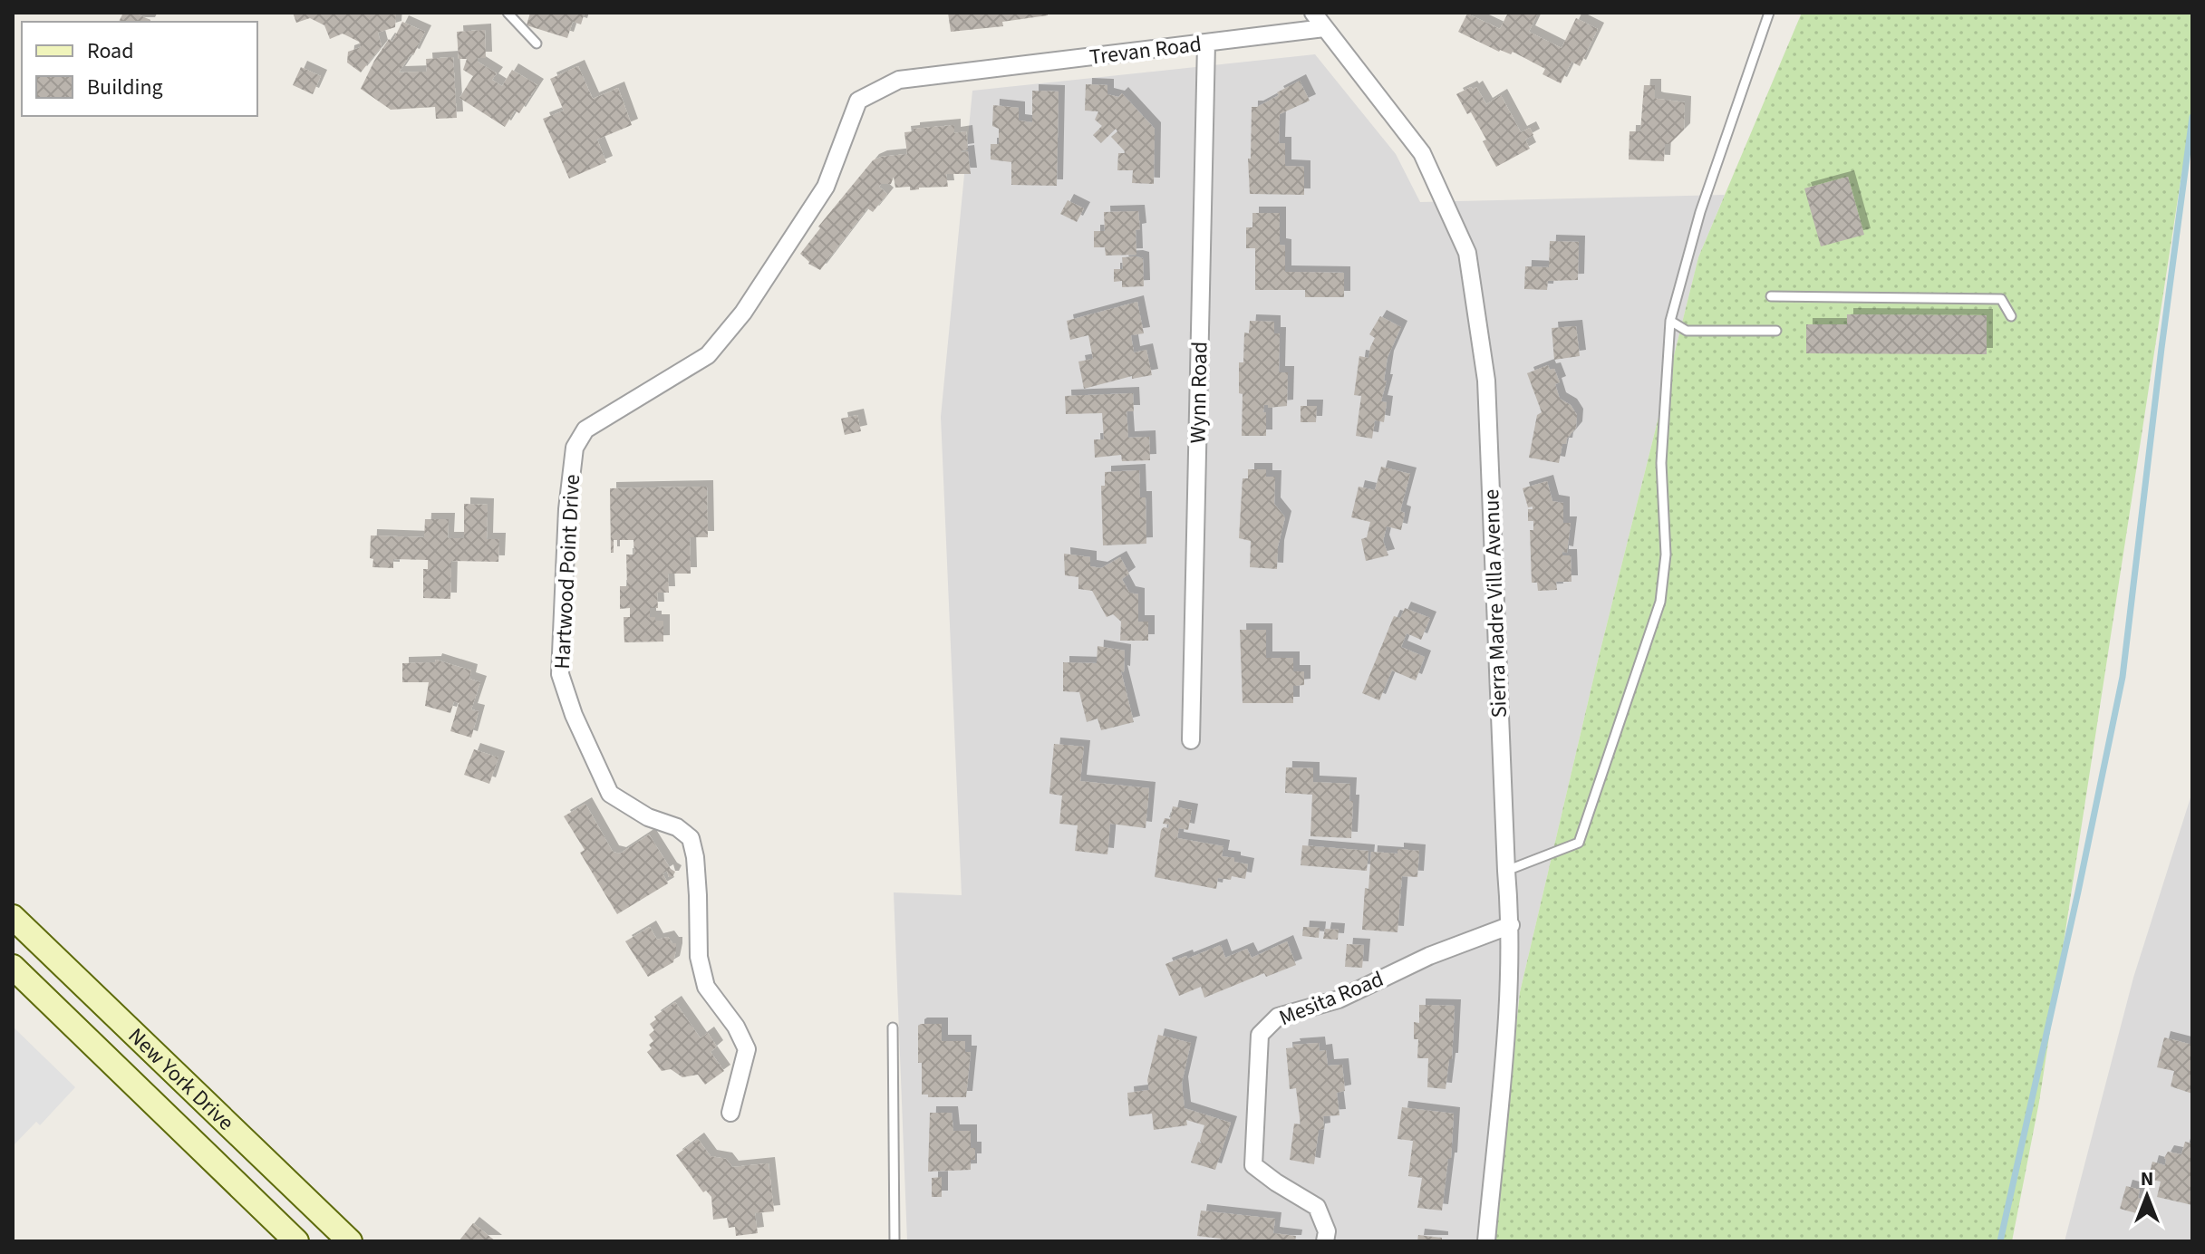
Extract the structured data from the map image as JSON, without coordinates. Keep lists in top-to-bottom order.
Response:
{
  "streets": {
    "main road": ["New York Drive"],
    "street": [
      "Trevan Road",
      "Wynn Road",
      "Hartwood Point Drive",
      "Sierra Madre Villa Avenue",
      "Mesita Road"
    ]
  },
  "crossings": [
    ["Trevan Road", "Wynn Road"],
    ["Trevan Road", "Hartwood Point Drive"],
    ["Trevan Road", "Sierra Madre Villa Avenue"],
    ["Sierra Madre Villa Avenue", "Mesita Road"]
  ],
  "legend": ["Road", "Building"],
  "north": "top"
}
